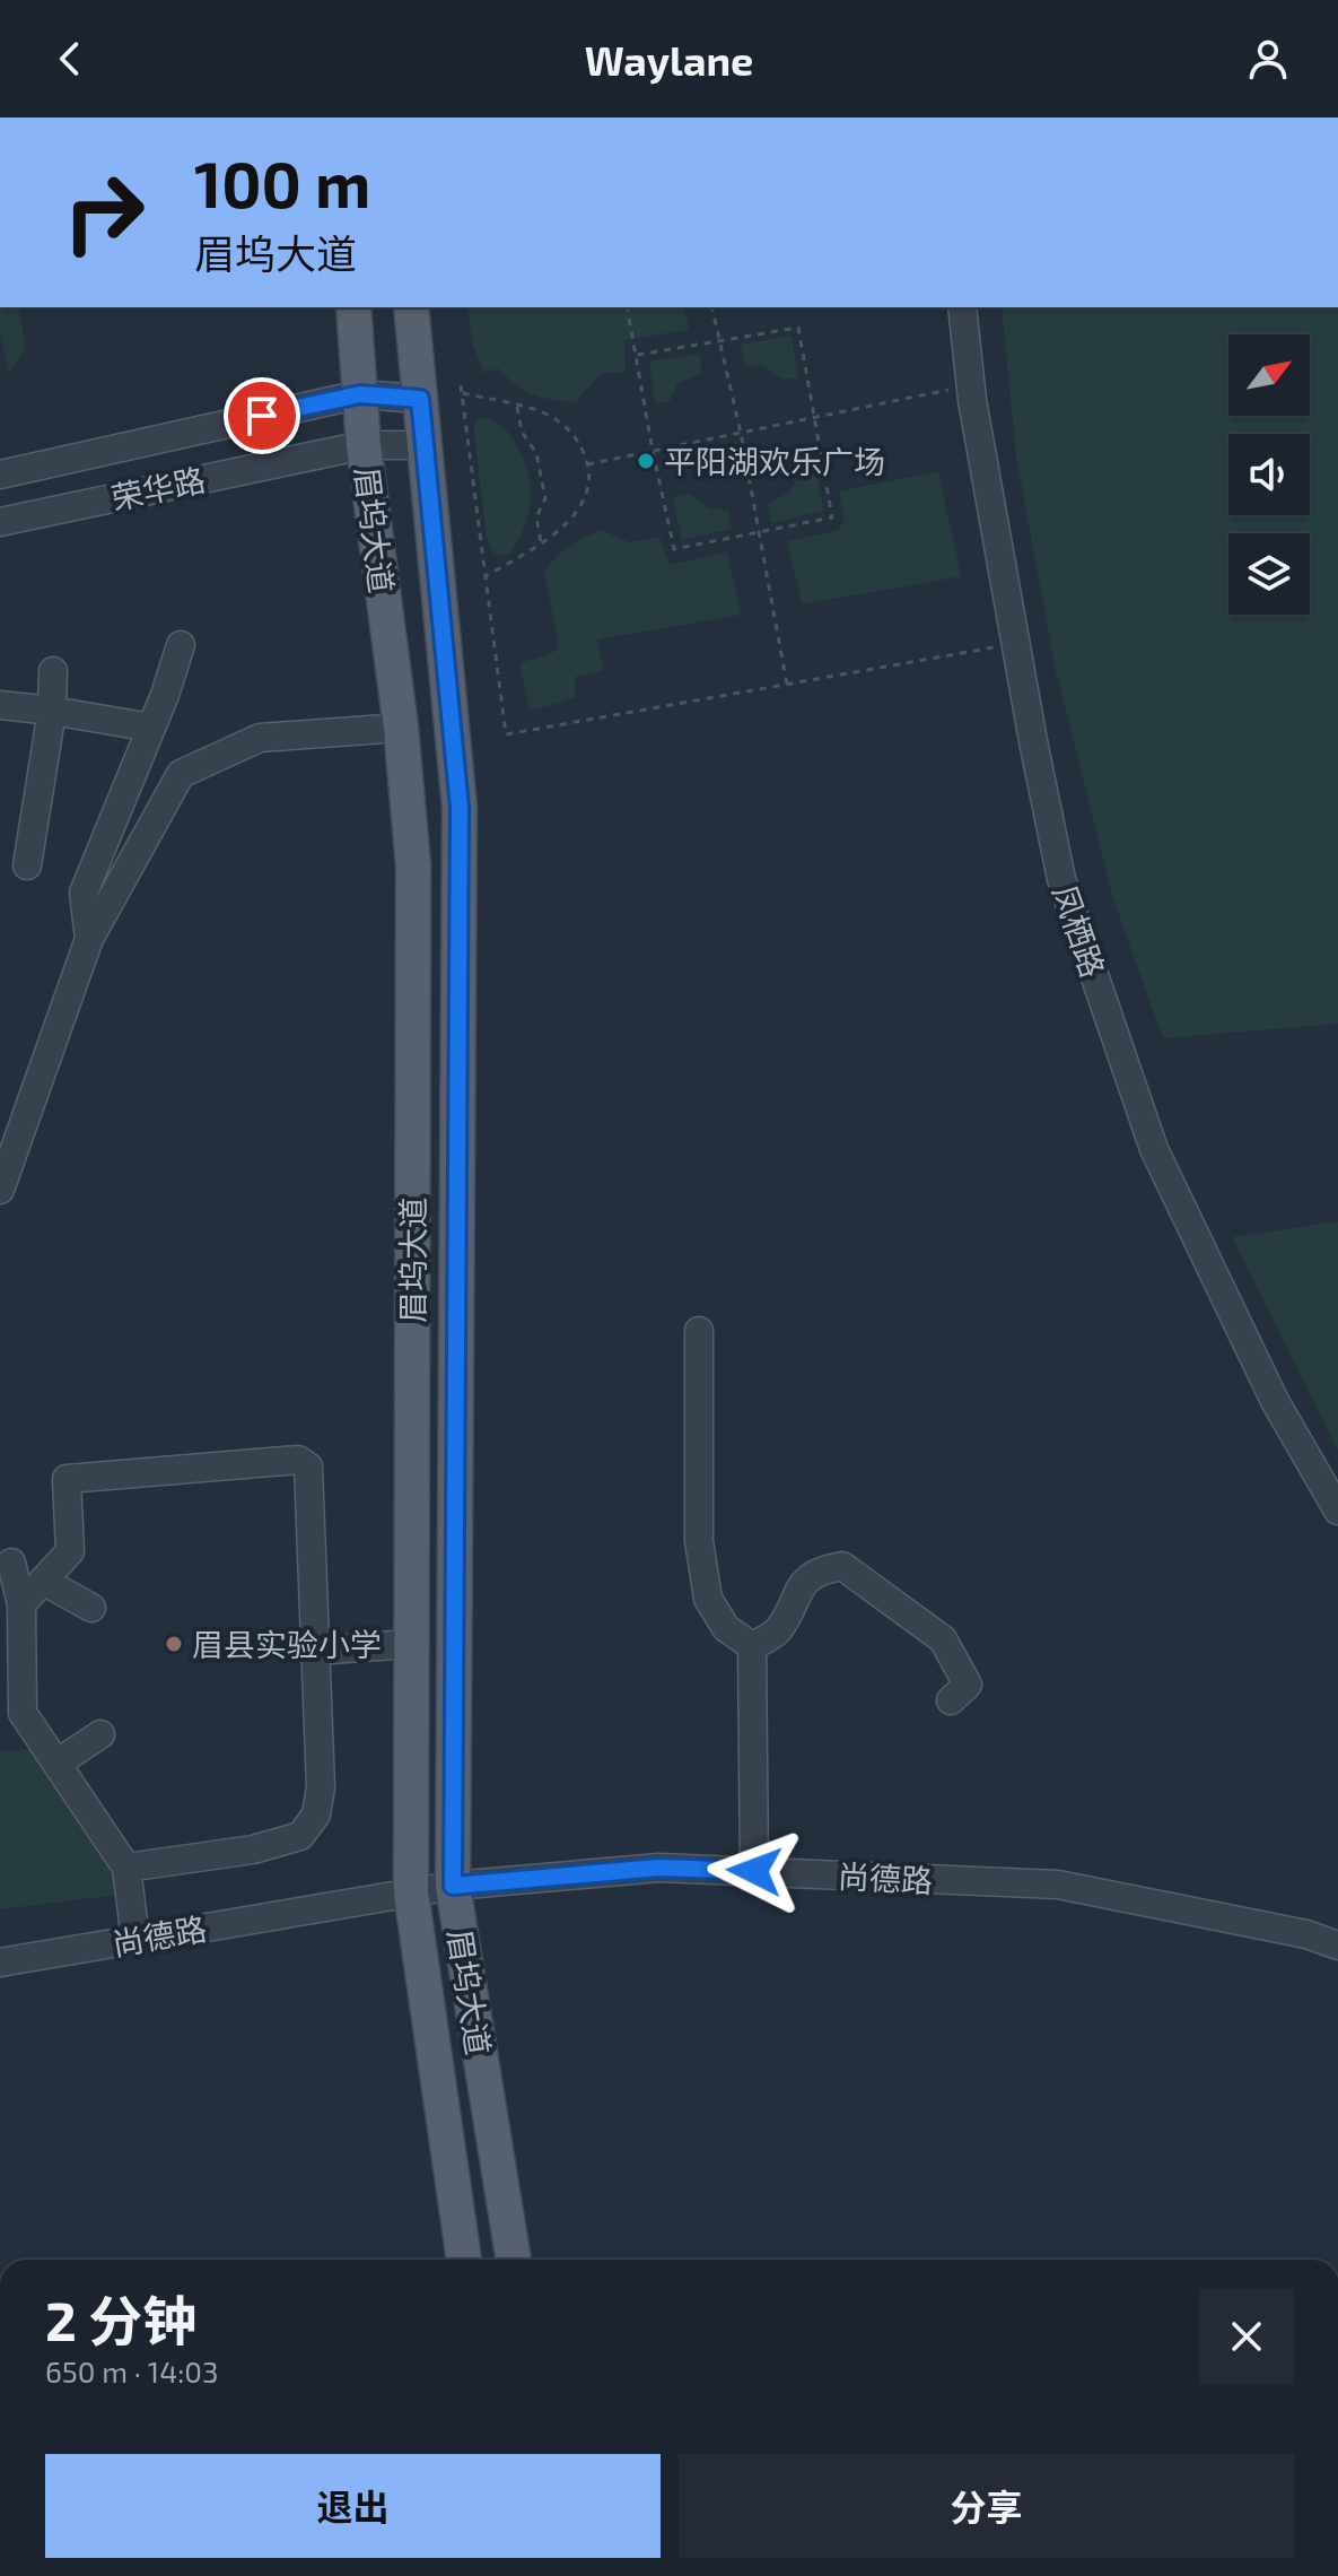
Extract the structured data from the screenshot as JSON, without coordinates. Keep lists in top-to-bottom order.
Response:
{
  "streets": {
    "main road": ["眉坞大道"],
    "street": ["荣华路", "凤栖路", "尚德路"]
  },
  "crossings": [
    ["荣华路", "眉坞大道"],
    ["眉坞大道", "尚德路"]
  ],
  "places": ["平阳湖欢乐广场", "眉县实验小学"],
  "north": "top right",
  "page": {
    "header": "Waylane",
    "turn": ["100 m", "眉坞大道"],
    "heading": ["2 分钟", "650 m · 14:03"],
    "buttons": ["退出", "分享"]
  }
}
